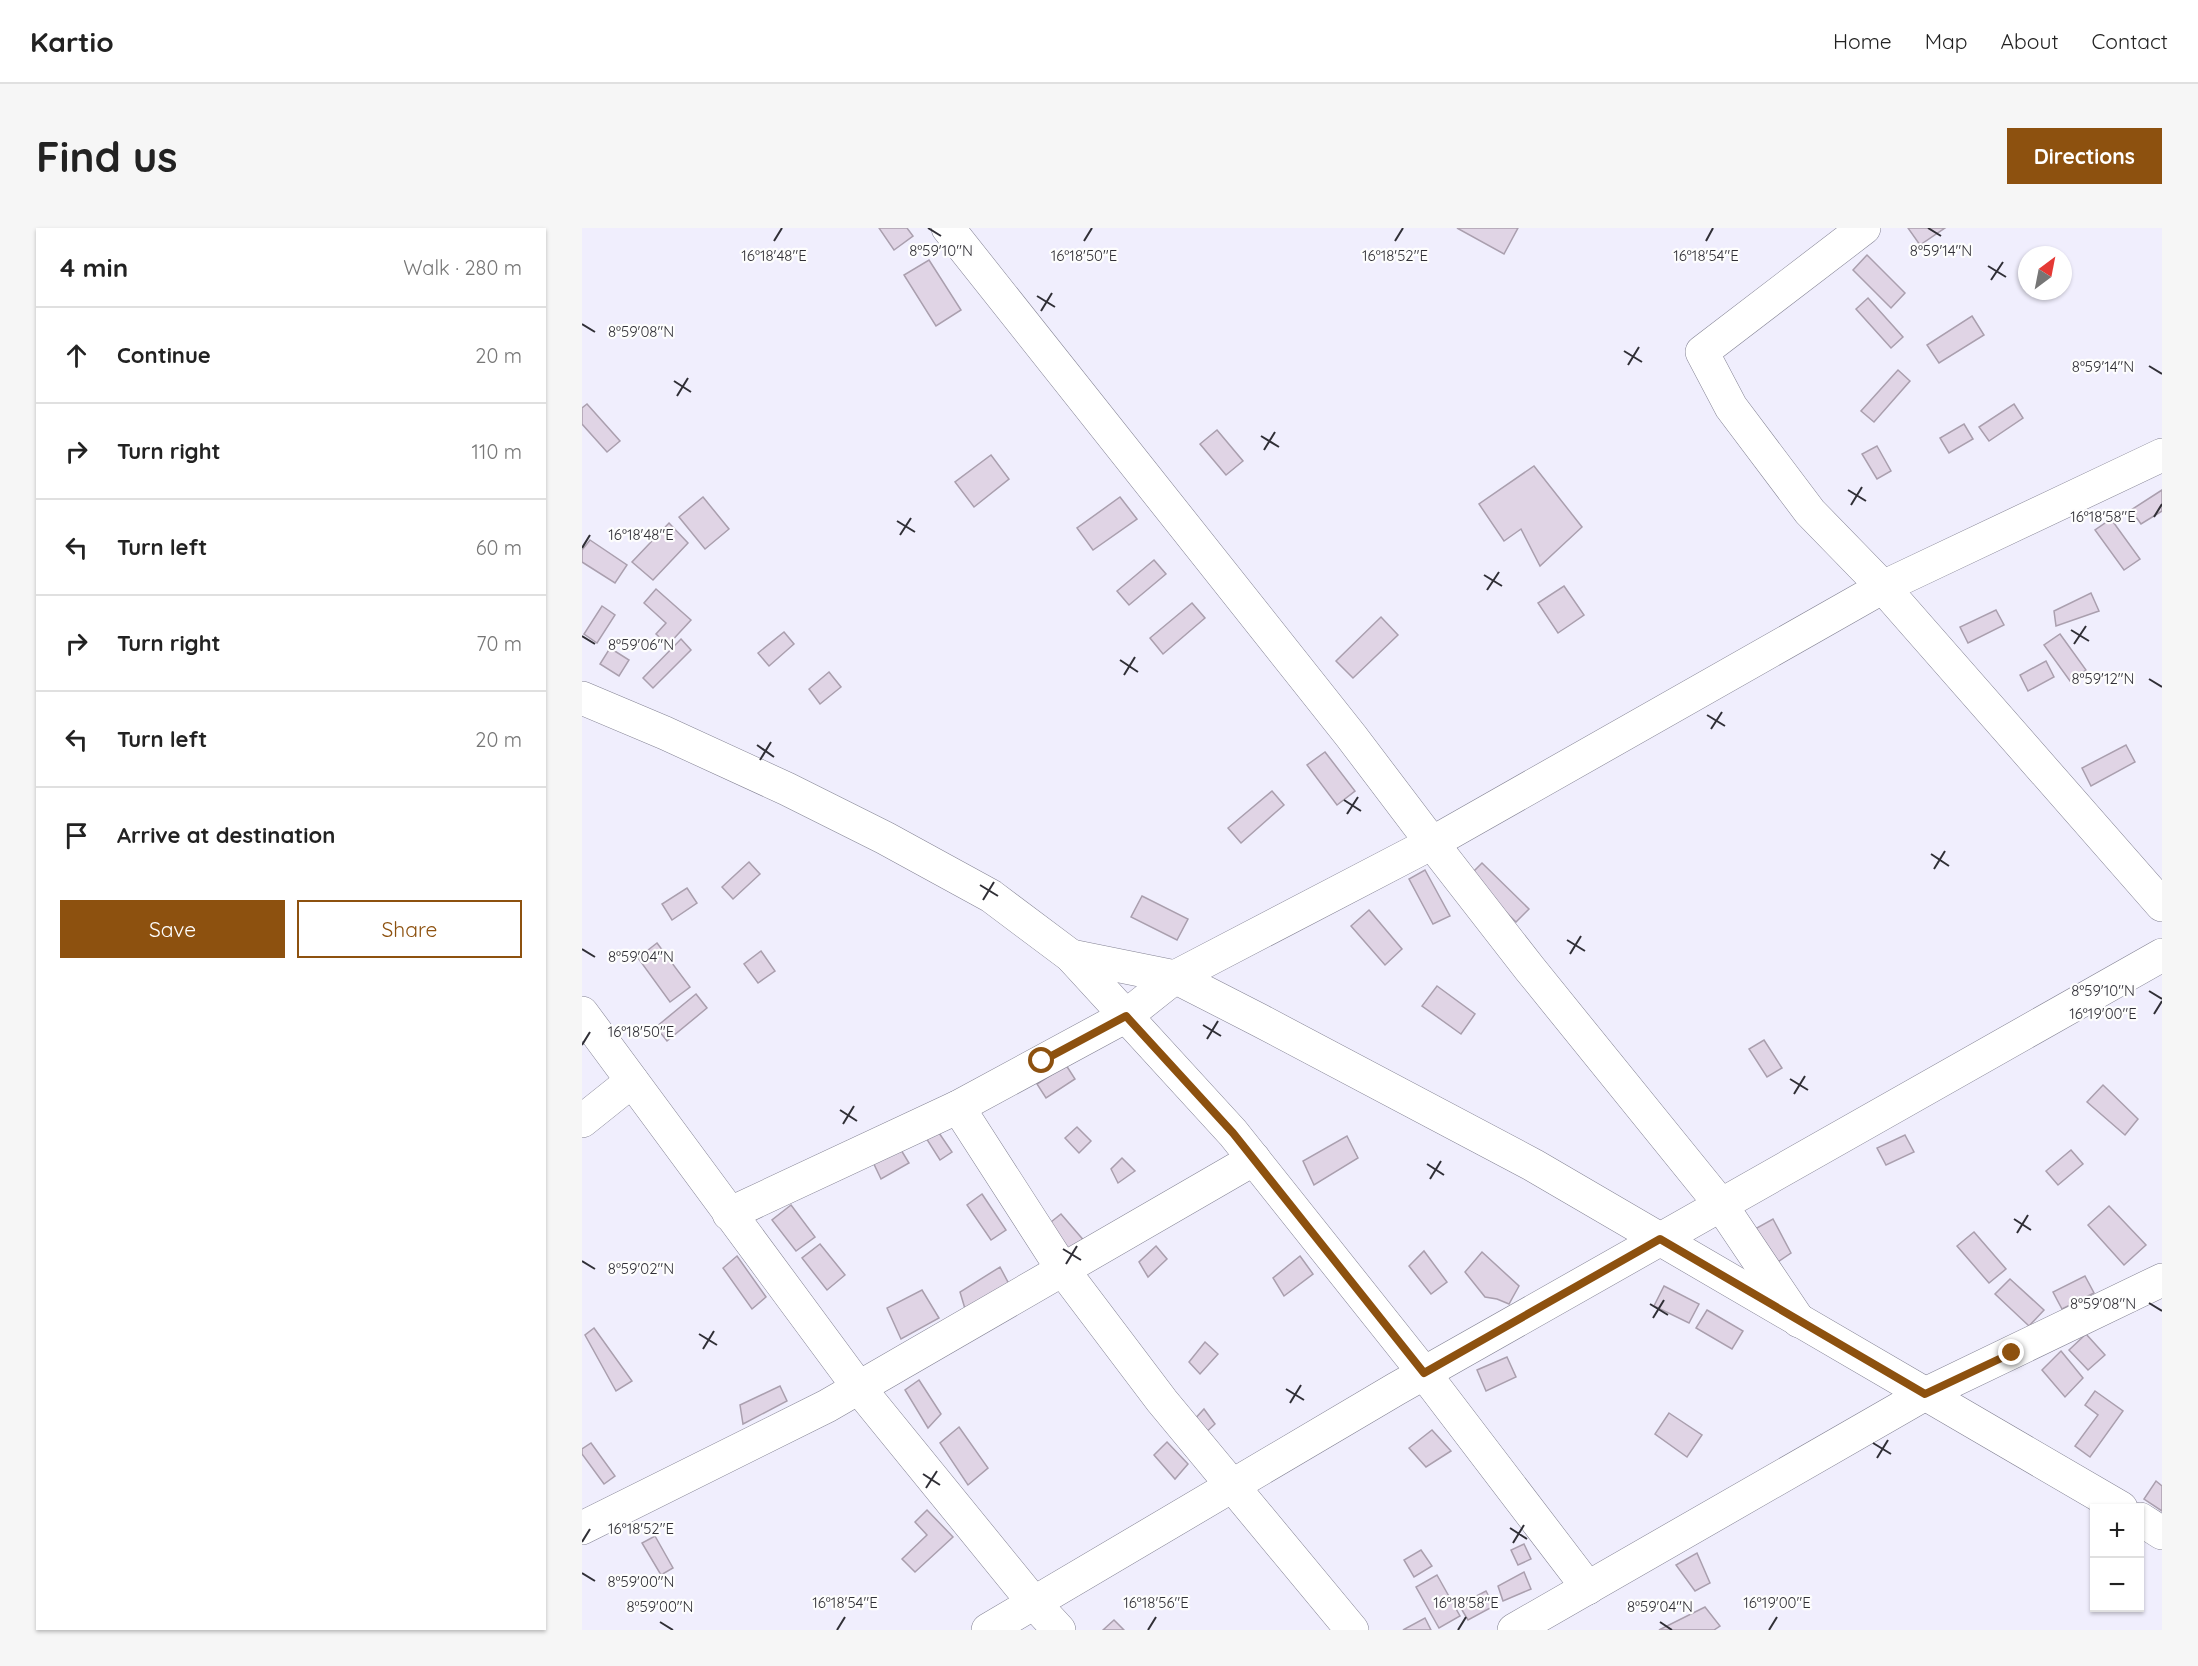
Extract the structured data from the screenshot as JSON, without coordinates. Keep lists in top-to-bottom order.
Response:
{
  "north": "top right",
  "page": {
    "header": "Kartio",
    "nav": [
      "Home",
      "Map",
      "About",
      "Contact"
    ],
    "buttons": [
      "Directions",
      ["Save", "Share"]
    ],
    "title": "Find us",
    "heading": ["4 min", "Walk · 280 m"],
    "list": [
      ["Continue", "20 m"],
      ["Turn right", "110 m"],
      ["Turn left", "60 m"],
      ["Turn right", "70 m"],
      ["Turn left", "20 m"],
      "Arrive at destination"
    ],
    "map_buttons": ["+", "−"]
  },
  "coordinates": [
    "8°59'10\"N",
    "8°59'14\"N",
    "16°18'48\"E",
    "16°18'50\"E",
    "16°18'52\"E",
    "16°18'54\"E",
    "8°59'08\"N",
    "16°18'58\"E",
    "8°59'06\"N",
    "8°59'12\"N",
    "8°59'04\"N",
    "16°19'00\"E",
    "8°59'02\"N",
    "8°59'00\"N",
    "16°18'56\"E"
  ]
}
